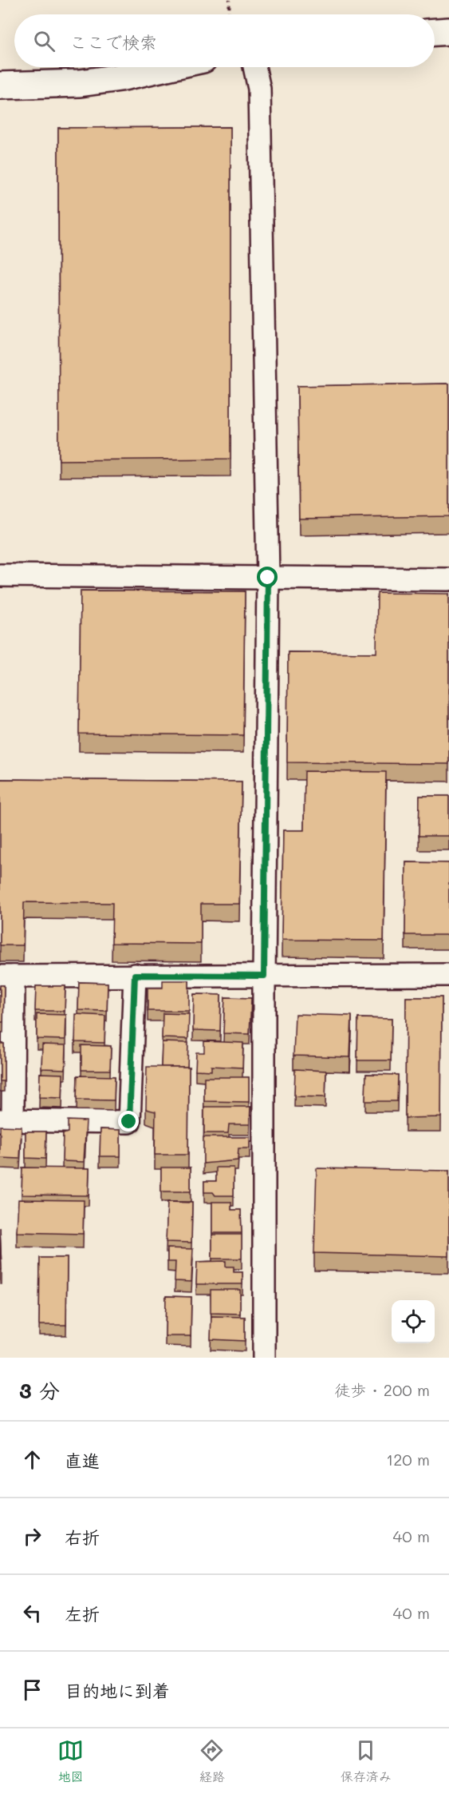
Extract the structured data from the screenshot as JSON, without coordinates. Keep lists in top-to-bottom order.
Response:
{
  "page": {
    "search": "ここで検索",
    "heading": ["3 分", "徒歩 · 200 m"],
    "list": [
      ["直進", "120 m"],
      ["右折", "40 m"],
      ["左折", "40 m"],
      "目的地に到着"
    ],
    "nav": ["地図", "経路", "保存済み"]
  }
}
